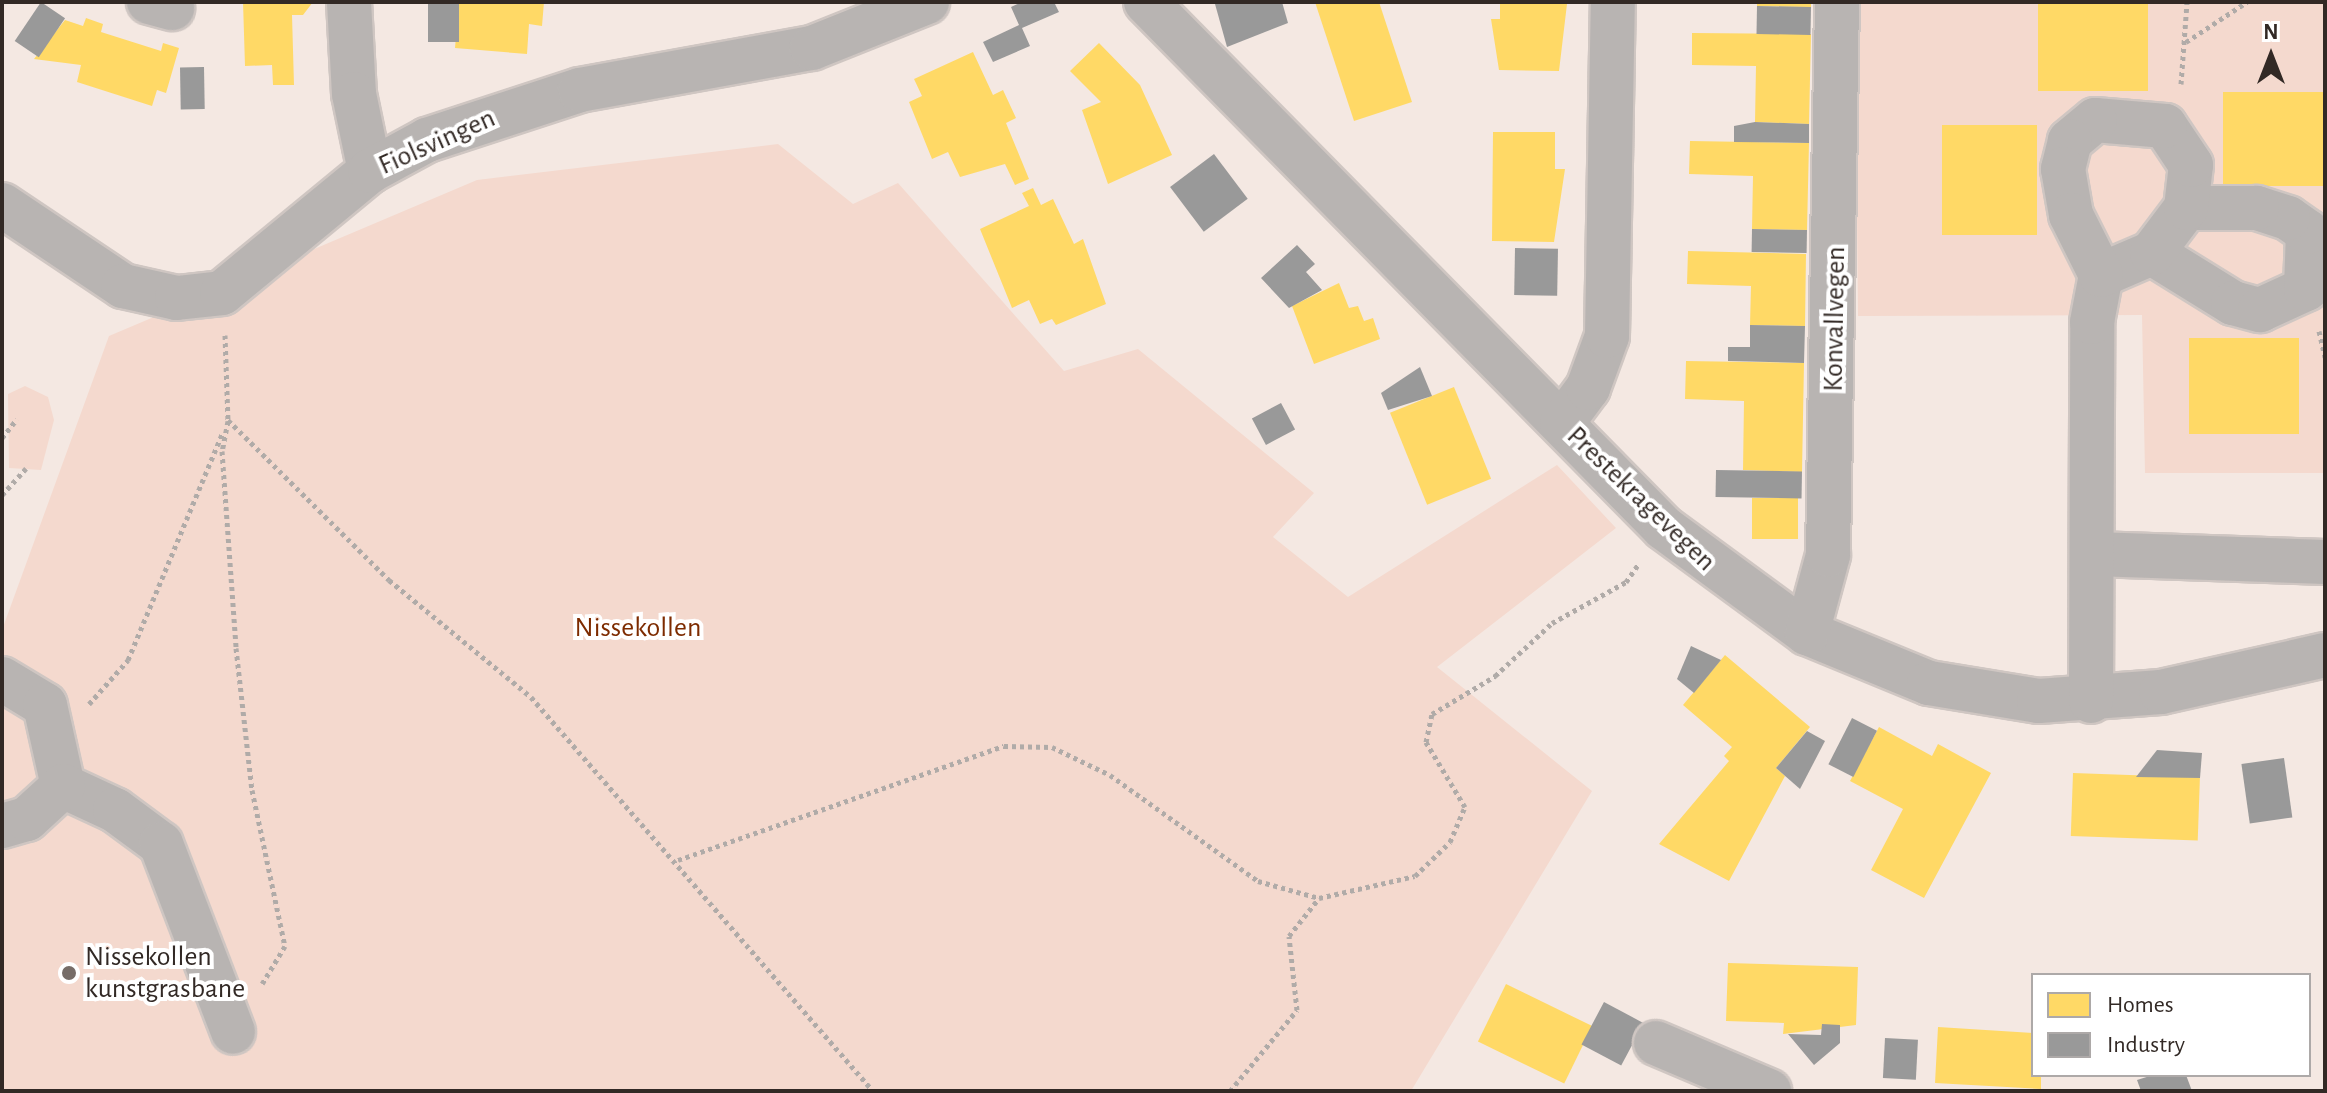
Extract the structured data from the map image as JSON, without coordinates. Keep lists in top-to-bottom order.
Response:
{
  "streets": {
    "street": ["Fiolsvingen", "Konvallvegen", "Prestekragevegen"]
  },
  "crossings": [
    ["Konvallvegen", "Prestekragevegen"]
  ],
  "parks": ["Nissekollen"],
  "places": ["Nissekollen kunstgrasbane"],
  "legend": ["Homes", "Industry"],
  "north": "top"
}
